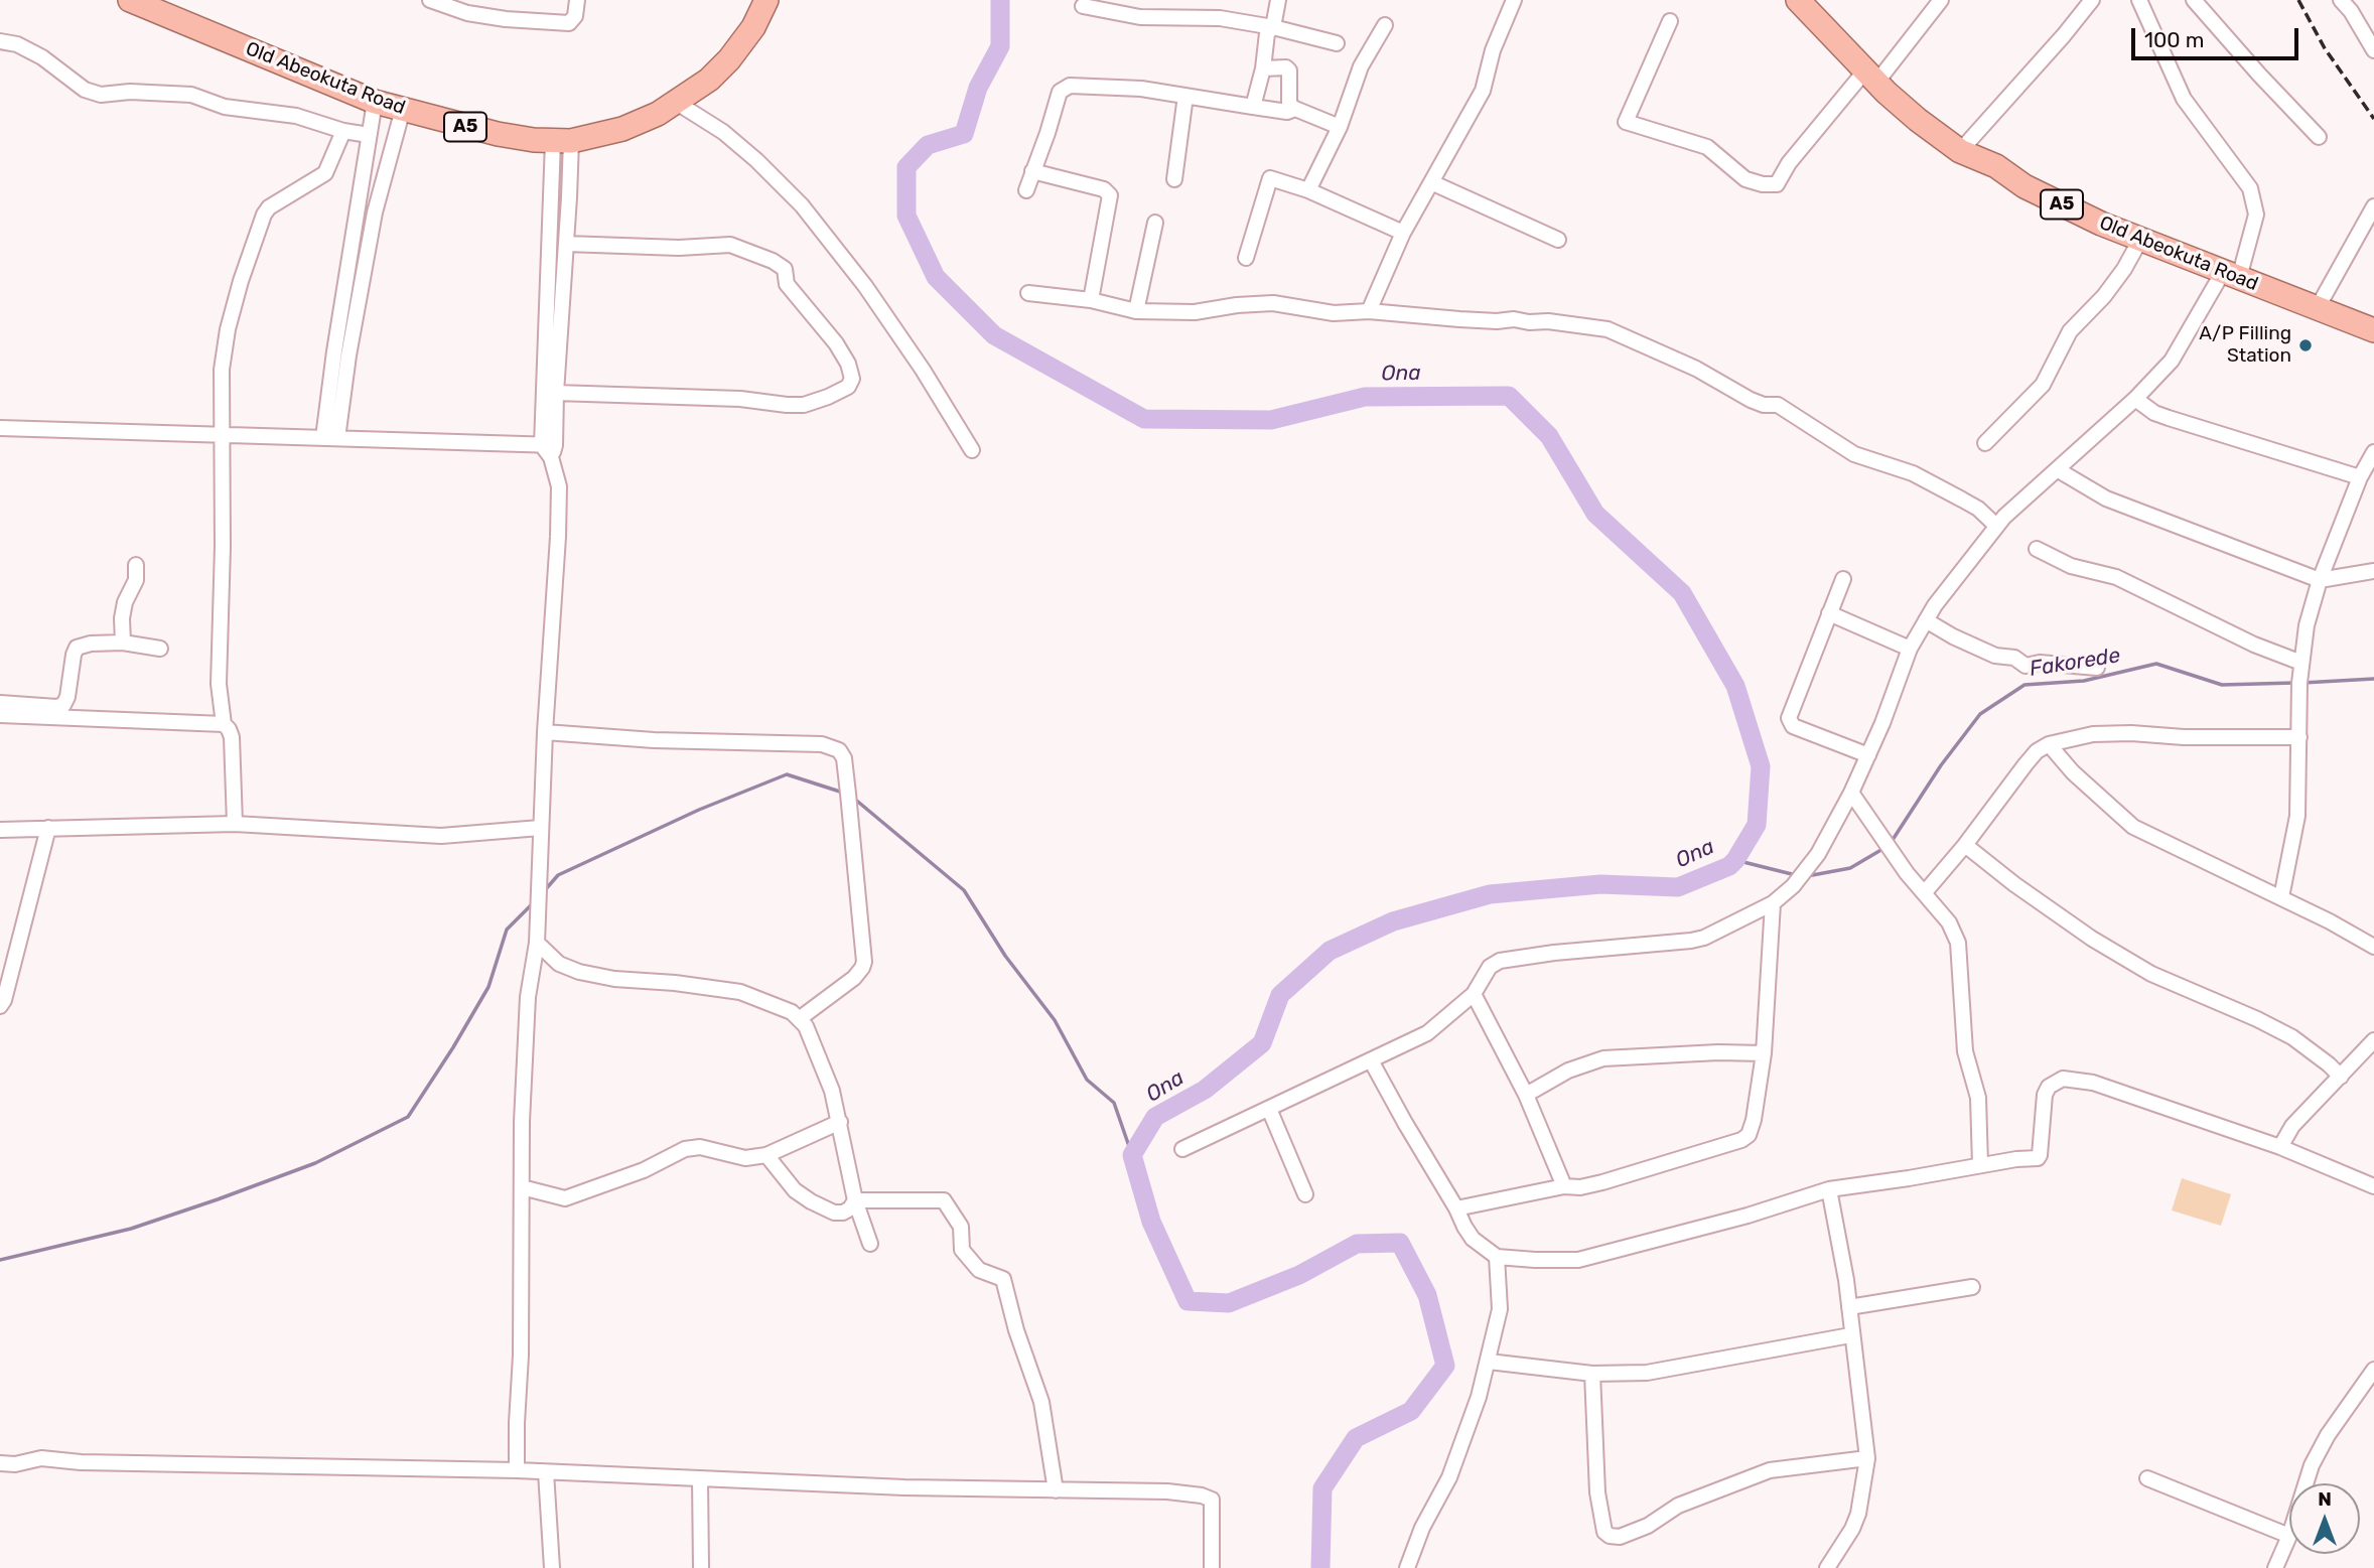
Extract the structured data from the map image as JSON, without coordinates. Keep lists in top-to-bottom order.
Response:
{
  "streets": {
    "highway": ["Old Abeokuta Road", "A5"]
  },
  "water": ["Ona", "Fakorede"],
  "places": ["A/P Filling Station"],
  "scale_bar": "100 m",
  "north": "top"
}
